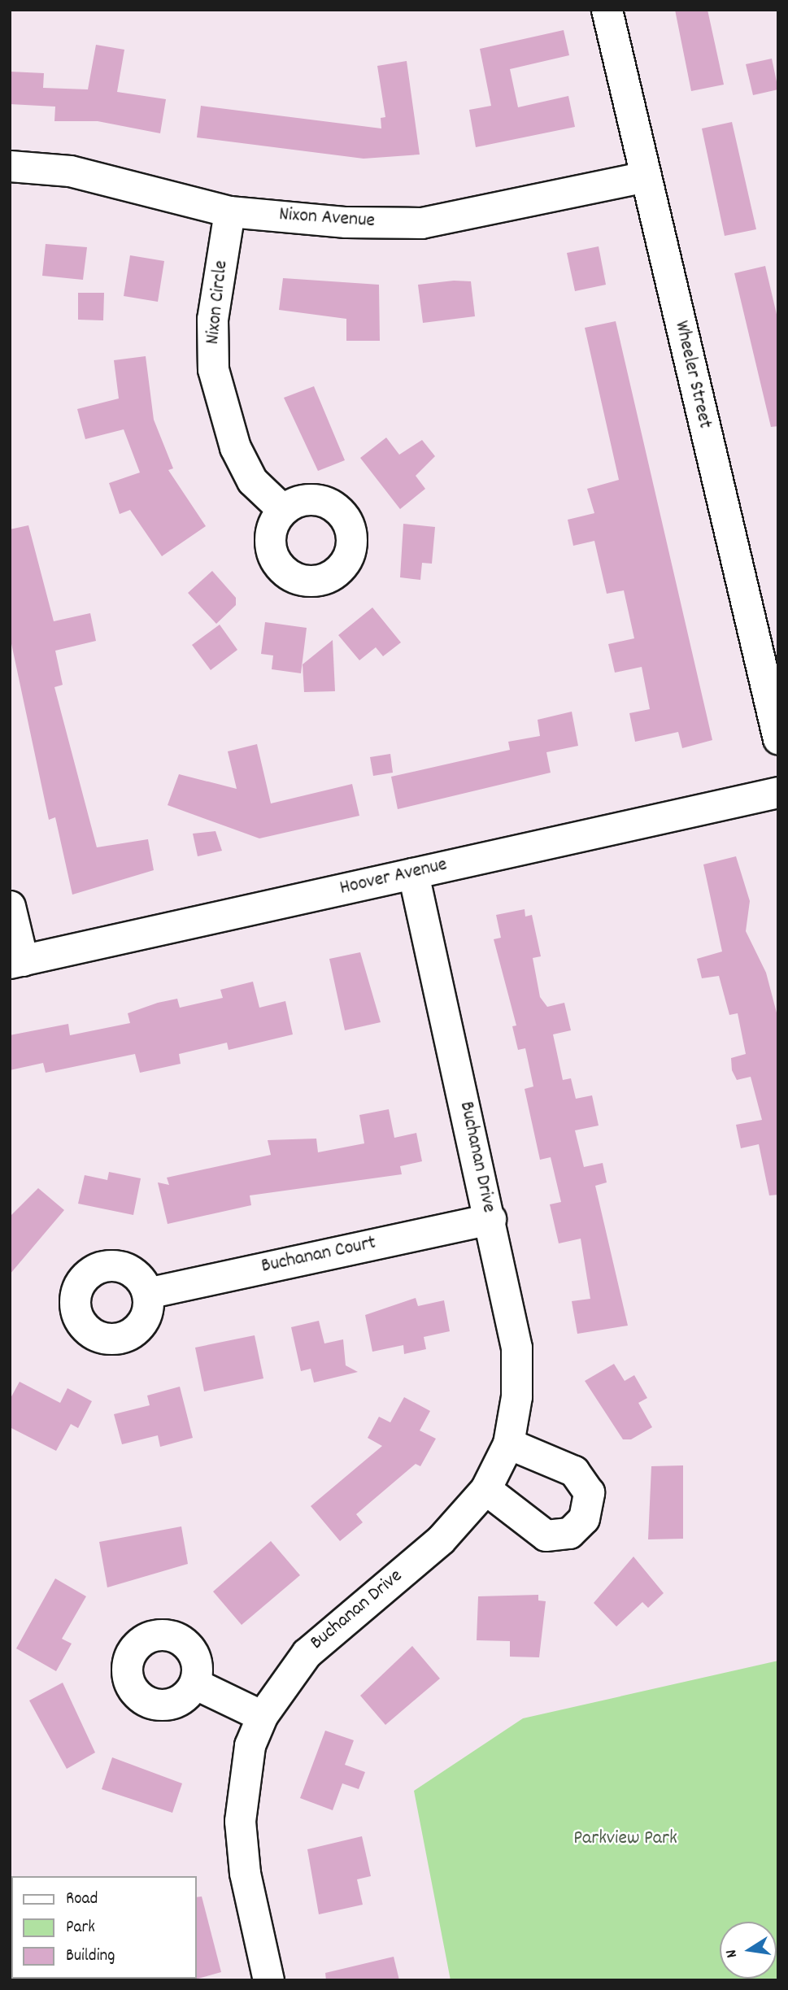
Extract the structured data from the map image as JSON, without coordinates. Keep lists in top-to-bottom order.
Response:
{
  "streets": {
    "street": [
      "Nixon Avenue",
      "Nixon Circle",
      "Wheeler Street",
      "Hoover Avenue",
      "Buchanan Drive",
      "Buchanan Court"
    ]
  },
  "crossings": [
    ["Nixon Avenue", "Nixon Circle"],
    ["Nixon Avenue", "Wheeler Street"],
    ["Hoover Avenue", "Buchanan Drive"],
    ["Buchanan Drive", "Buchanan Court"]
  ],
  "parks": ["Parkview Park"],
  "legend": ["Road", "Park", "Building"],
  "north": "left"
}
